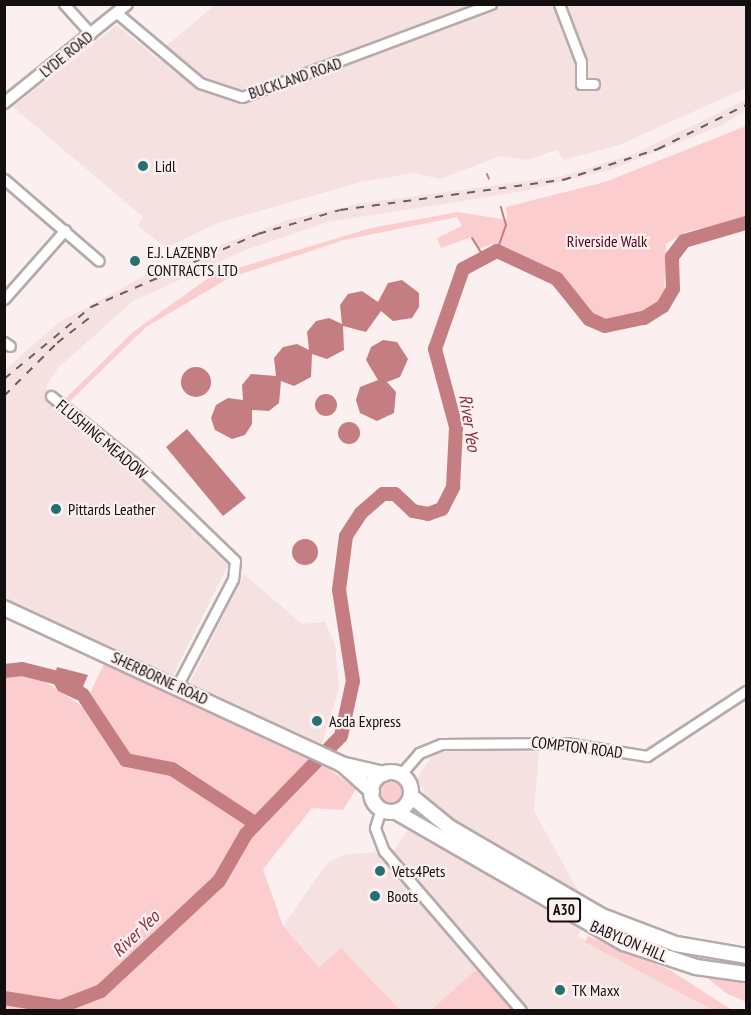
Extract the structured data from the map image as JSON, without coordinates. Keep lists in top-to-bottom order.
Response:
{
  "streets": {
    "main road": ["SHERBORNE ROAD", "A30", "BABYLON HILL"],
    "street": [
      "LYDE ROAD",
      "BUCKLAND ROAD",
      "FLUSHING MEADOW",
      "COMPTON ROAD"
    ]
  },
  "crossings": [
    ["LYDE ROAD", "BUCKLAND ROAD"],
    ["FLUSHING MEADOW", "SHERBORNE ROAD"],
    ["COMPTON ROAD", "A30"],
    ["COMPTON ROAD", "BABYLON HILL"],
    ["A30", "BABYLON HILL"]
  ],
  "water": ["River Yeo"],
  "parks": ["Riverside Walk"],
  "places": [
    "Lidl",
    "E.J. LAZENBY CONTRACTS LTD",
    "Pittards Leather",
    "Asda Express",
    "Vets4Pets",
    "Boots",
    "TK Maxx"
  ]
}
